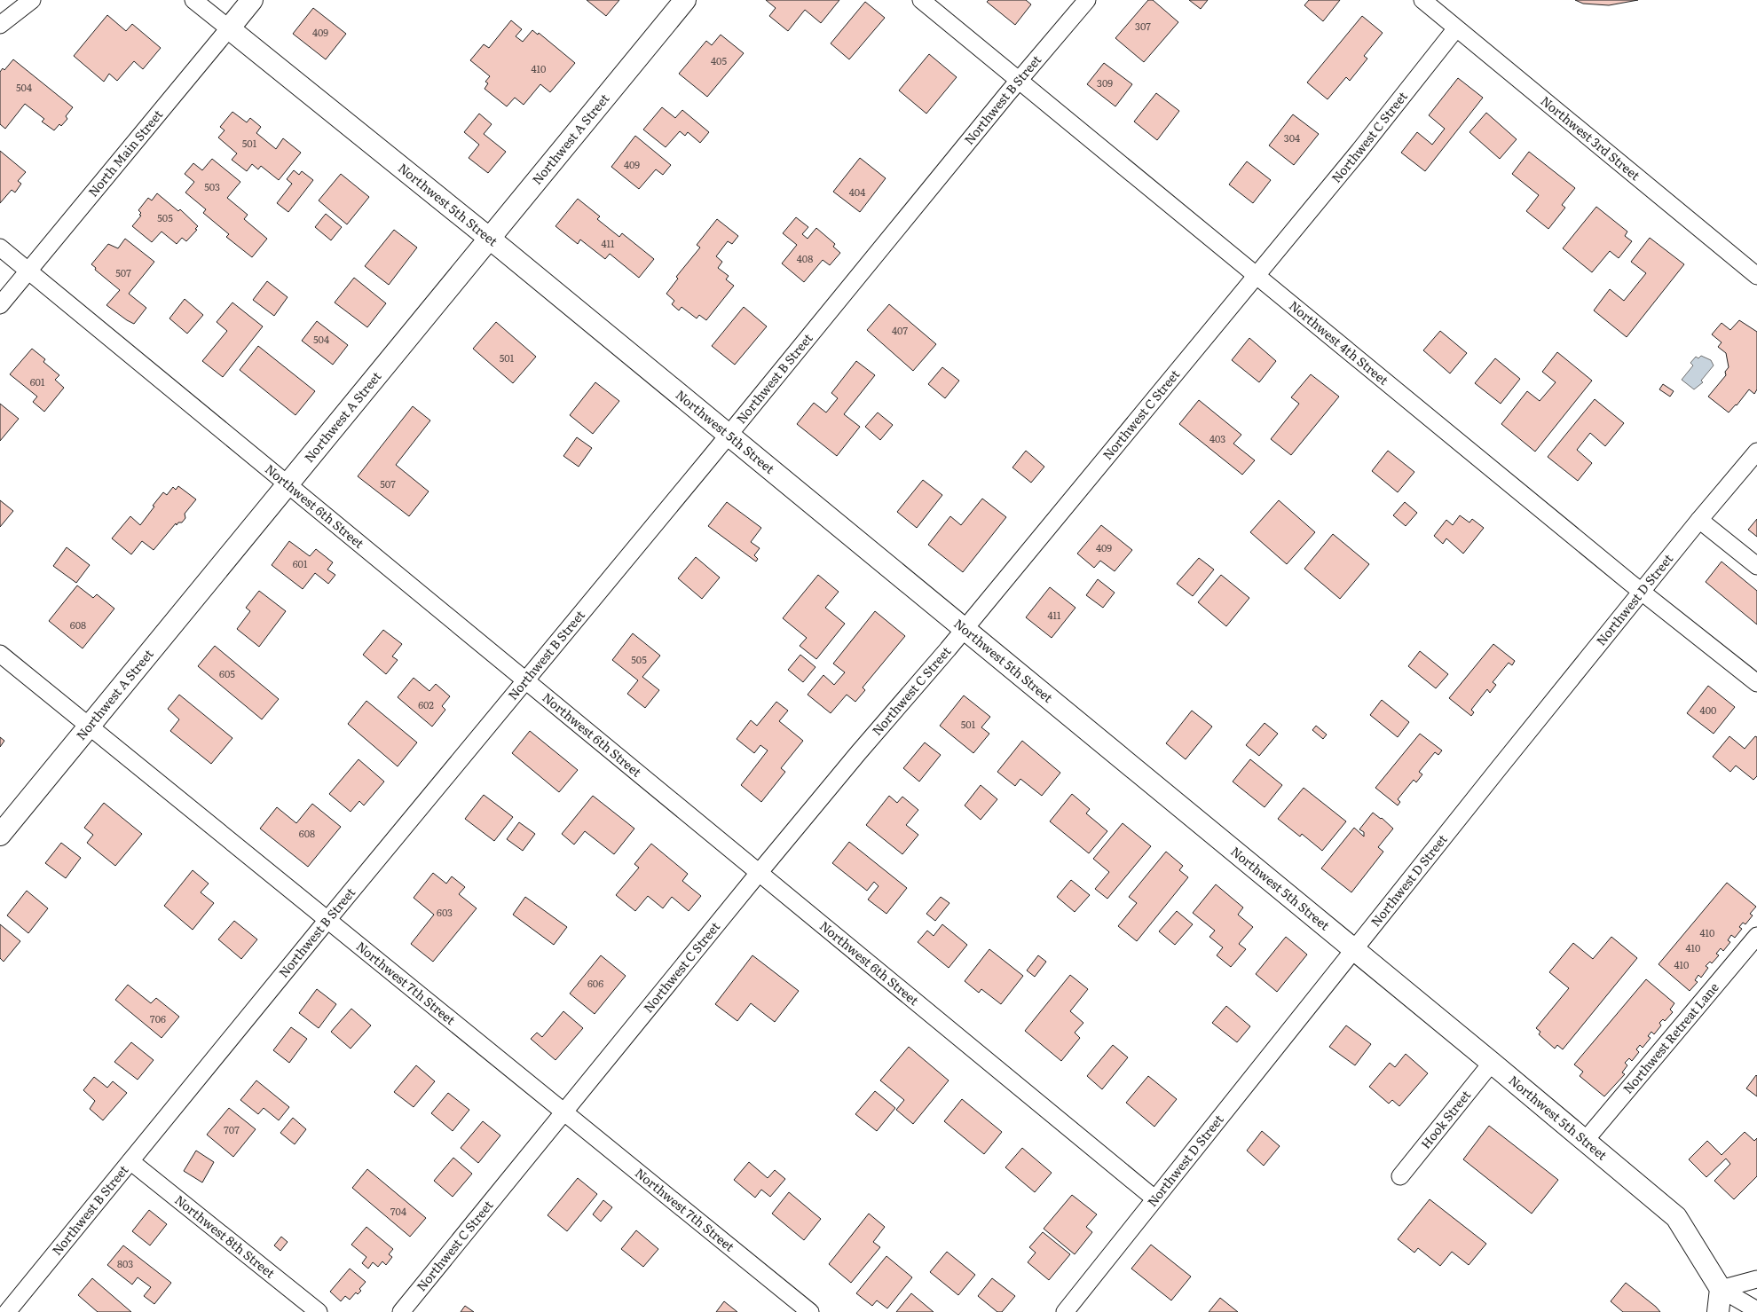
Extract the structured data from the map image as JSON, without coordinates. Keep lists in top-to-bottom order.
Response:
{
  "streets": {
    "street": [
      "Northwest B Street",
      "Northwest C Street",
      "Northwest 3rd Street",
      "Northwest A Street",
      "North Main Street",
      "Northwest 5th Street",
      "Northwest 4th Street",
      "Northwest 6th Street",
      "Northwest D Street",
      "Northwest 7th Street",
      "Northwest Retreat Lane",
      "Hook Street",
      "Northwest 8th Street"
    ]
  },
  "crossings": [
    ["Northwest B Street", "Northwest 5th Street"],
    ["Northwest B Street", "Northwest 4th Street"],
    ["Northwest B Street", "Northwest 6th Street"],
    ["Northwest B Street", "Northwest 7th Street"],
    ["Northwest B Street", "Northwest 8th Street"],
    ["Northwest C Street", "Northwest 3rd Street"],
    ["Northwest C Street", "Northwest 5th Street"],
    ["Northwest C Street", "Northwest 4th Street"],
    ["Northwest C Street", "Northwest 6th Street"],
    ["Northwest C Street", "Northwest 7th Street"],
    ["Northwest A Street", "Northwest 5th Street"],
    ["Northwest A Street", "Northwest 6th Street"],
    ["Northwest A Street", "Northwest 7th Street"],
    ["North Main Street", "Northwest 5th Street"],
    ["North Main Street", "Northwest 6th Street"],
    ["Northwest 5th Street", "Northwest D Street"],
    ["Northwest 5th Street", "Northwest Retreat Lane"],
    ["Northwest 5th Street", "Hook Street"],
    ["Northwest 4th Street", "Northwest D Street"],
    ["Northwest 6th Street", "Northwest D Street"]
  ],
  "house_numbers": [
    "307",
    "409",
    "405",
    "410",
    "309",
    "504",
    "304",
    "501",
    "409",
    "503",
    "404",
    "505",
    "411",
    "408",
    "507",
    "407",
    "504",
    "501",
    "601",
    "403",
    "507",
    "409",
    "601",
    "411",
    "608",
    "505",
    "605",
    "602",
    "400",
    "501",
    "608",
    "603",
    "410",
    "410",
    "410",
    "606",
    "706",
    "707",
    "704",
    "803"
  ]
}
